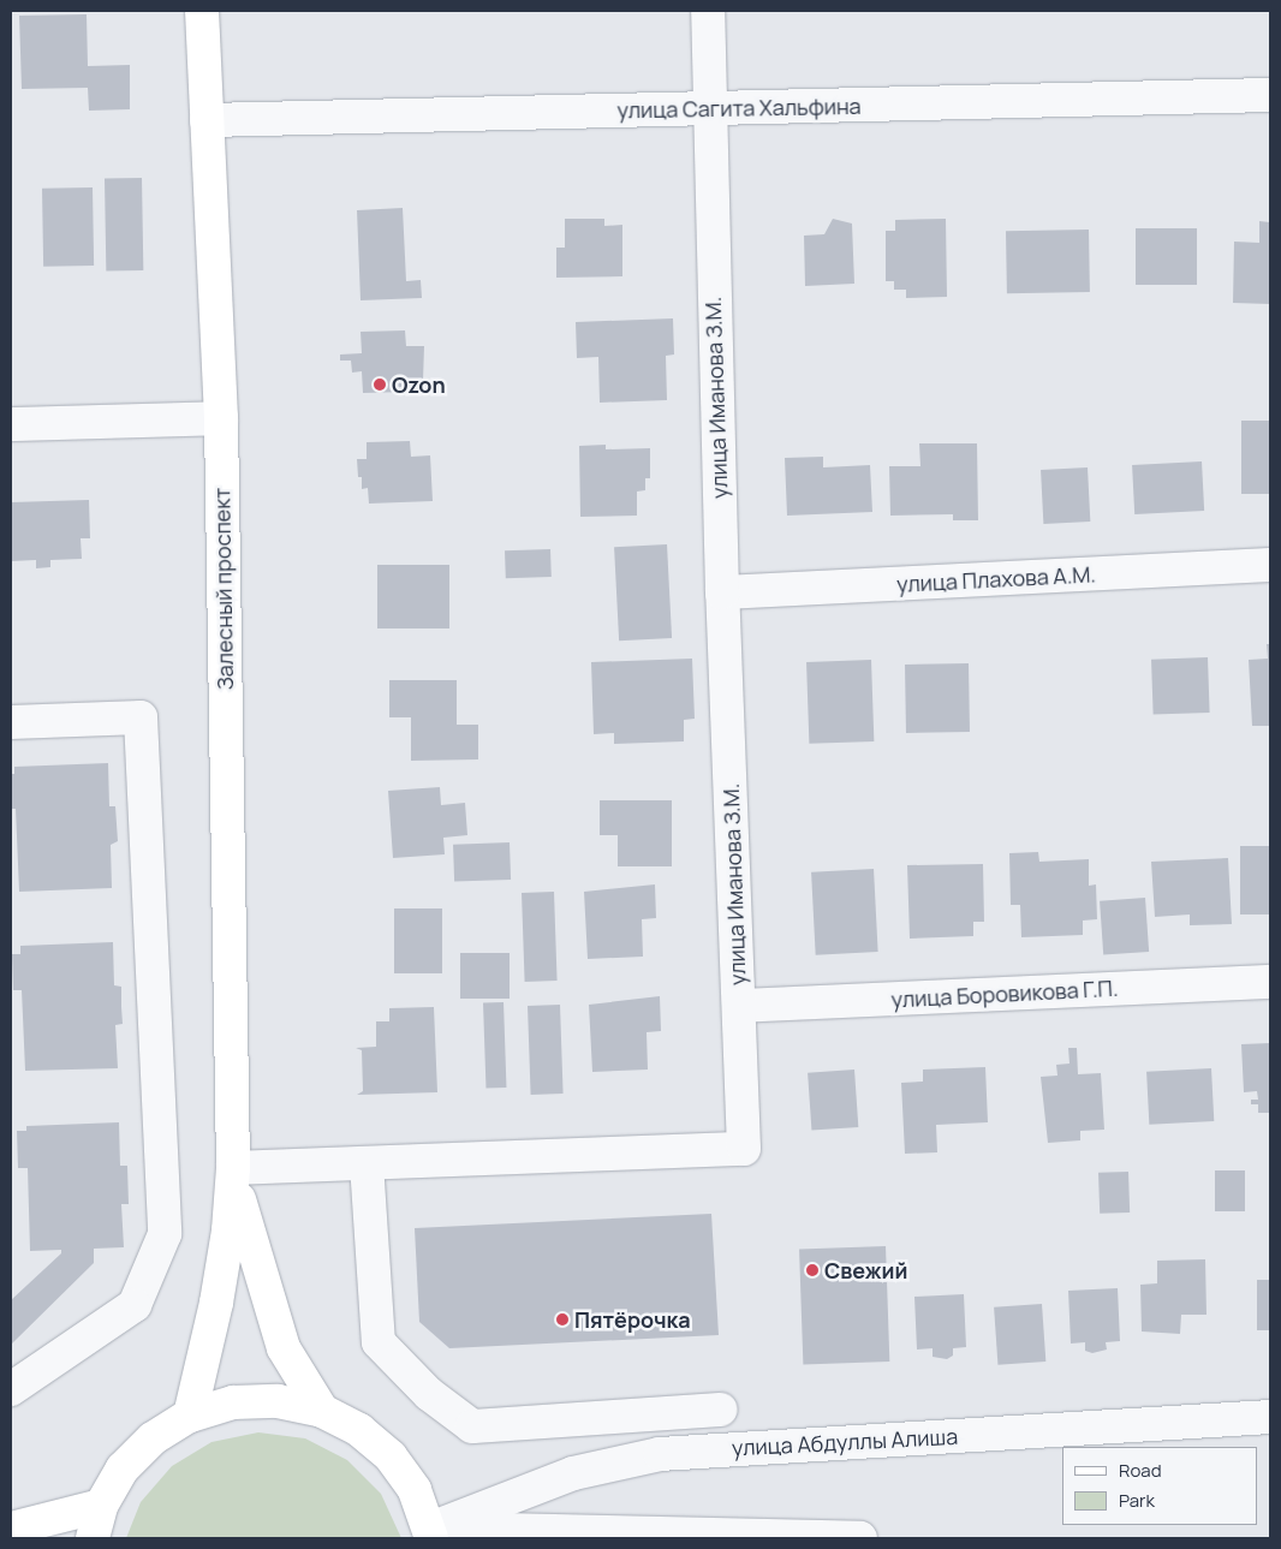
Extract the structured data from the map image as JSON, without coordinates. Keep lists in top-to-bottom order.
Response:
{
  "streets": {
    "main road": ["Залесный проспект"],
    "street": [
      "улица Сагита Хальфина",
      "улица Иманова З.М.",
      "улица Плахова А.М.",
      "улица Боровикова Г.П.",
      "улица Абдуллы Алиша"
    ]
  },
  "crossings": [
    ["улица Сагита Хальфина", "улица Иманова З.М."],
    ["улица Сагита Хальфина", "Залесный проспект"],
    ["улица Иманова З.М.", "улица Плахова А.М."],
    ["улица Иманова З.М.", "Залесный проспект"],
    ["улица Иманова З.М.", "улица Боровикова Г.П."]
  ],
  "places": ["Ozon", "Свежий", "Пятёрочка"],
  "legend": ["Road", "Park"]
}
